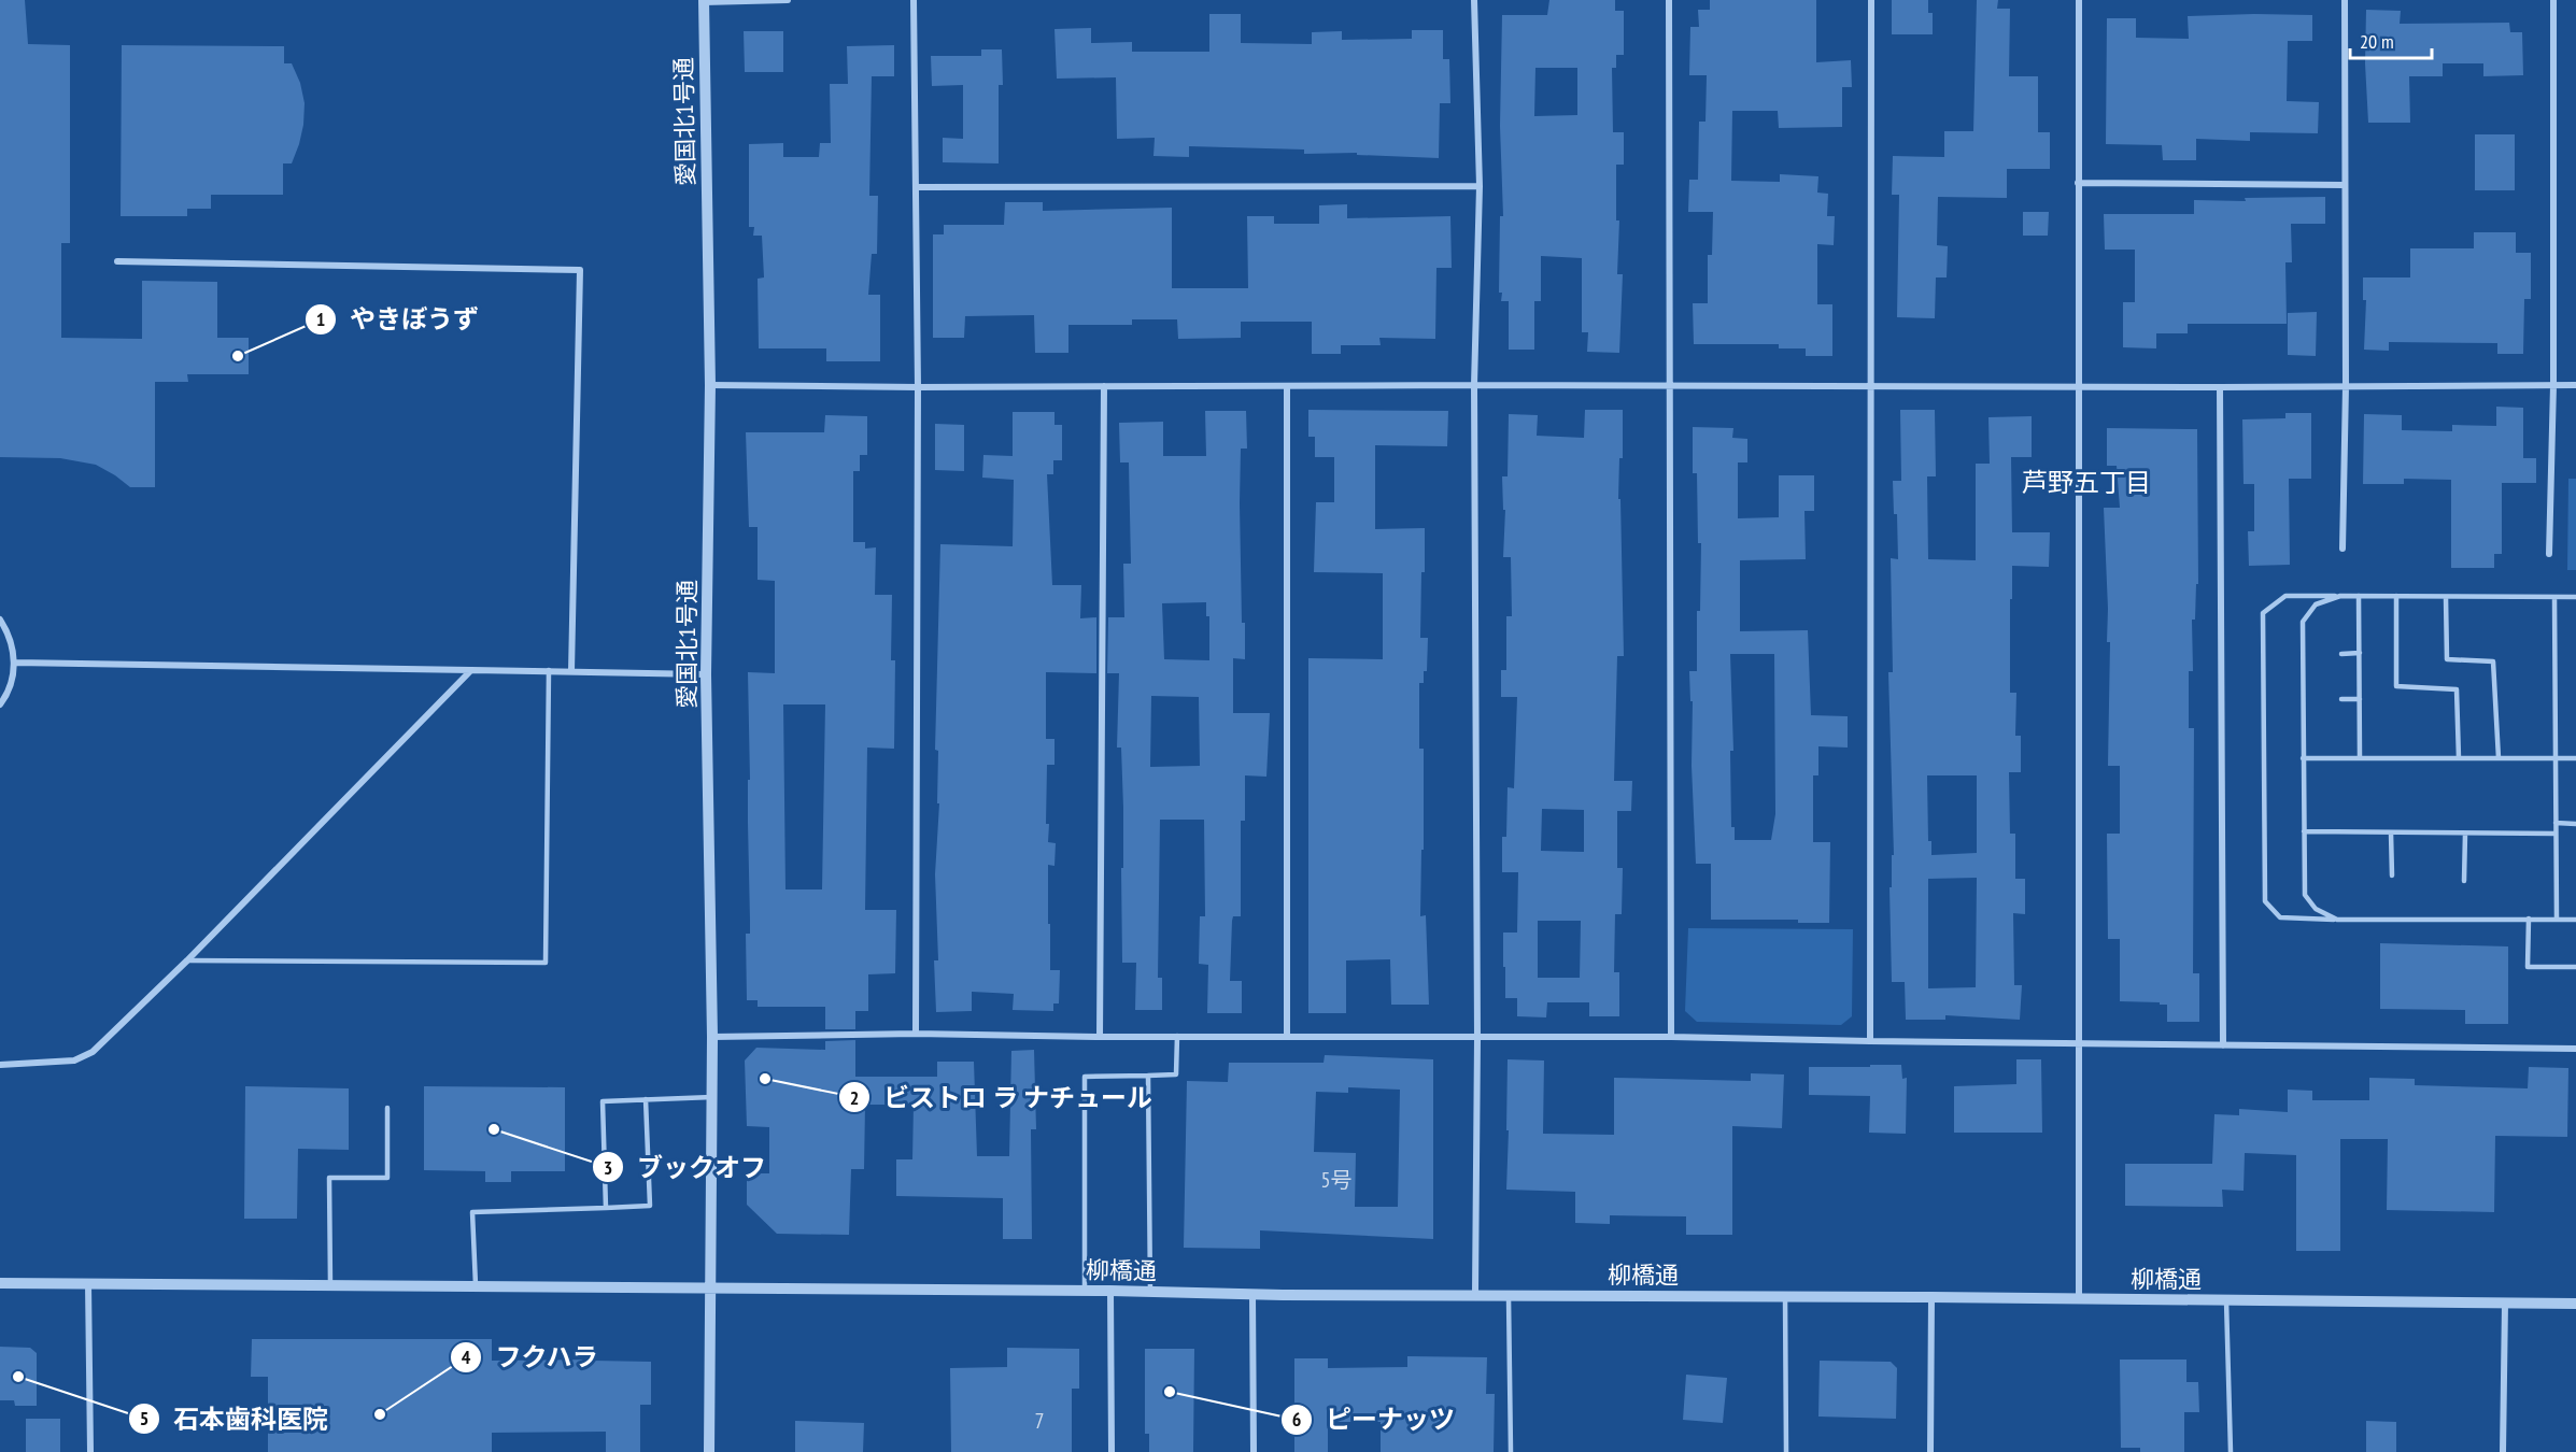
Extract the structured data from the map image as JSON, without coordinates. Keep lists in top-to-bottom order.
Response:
{
  "streets": {
    "street": ["愛国北1号通", "柳橋通"]
  },
  "crossings": [
    ["愛国北1号通", "柳橋通"]
  ],
  "districts": ["芦野五丁目"],
  "places": [
    "やきぼうず",
    "ビストロ ラ ナチュール",
    "ブックオフ",
    "石本歯科医院",
    "ピーナッツ",
    "フクハラ"
  ],
  "house_numbers": ["5号", "7"],
  "scale_bar": "20 m"
}
